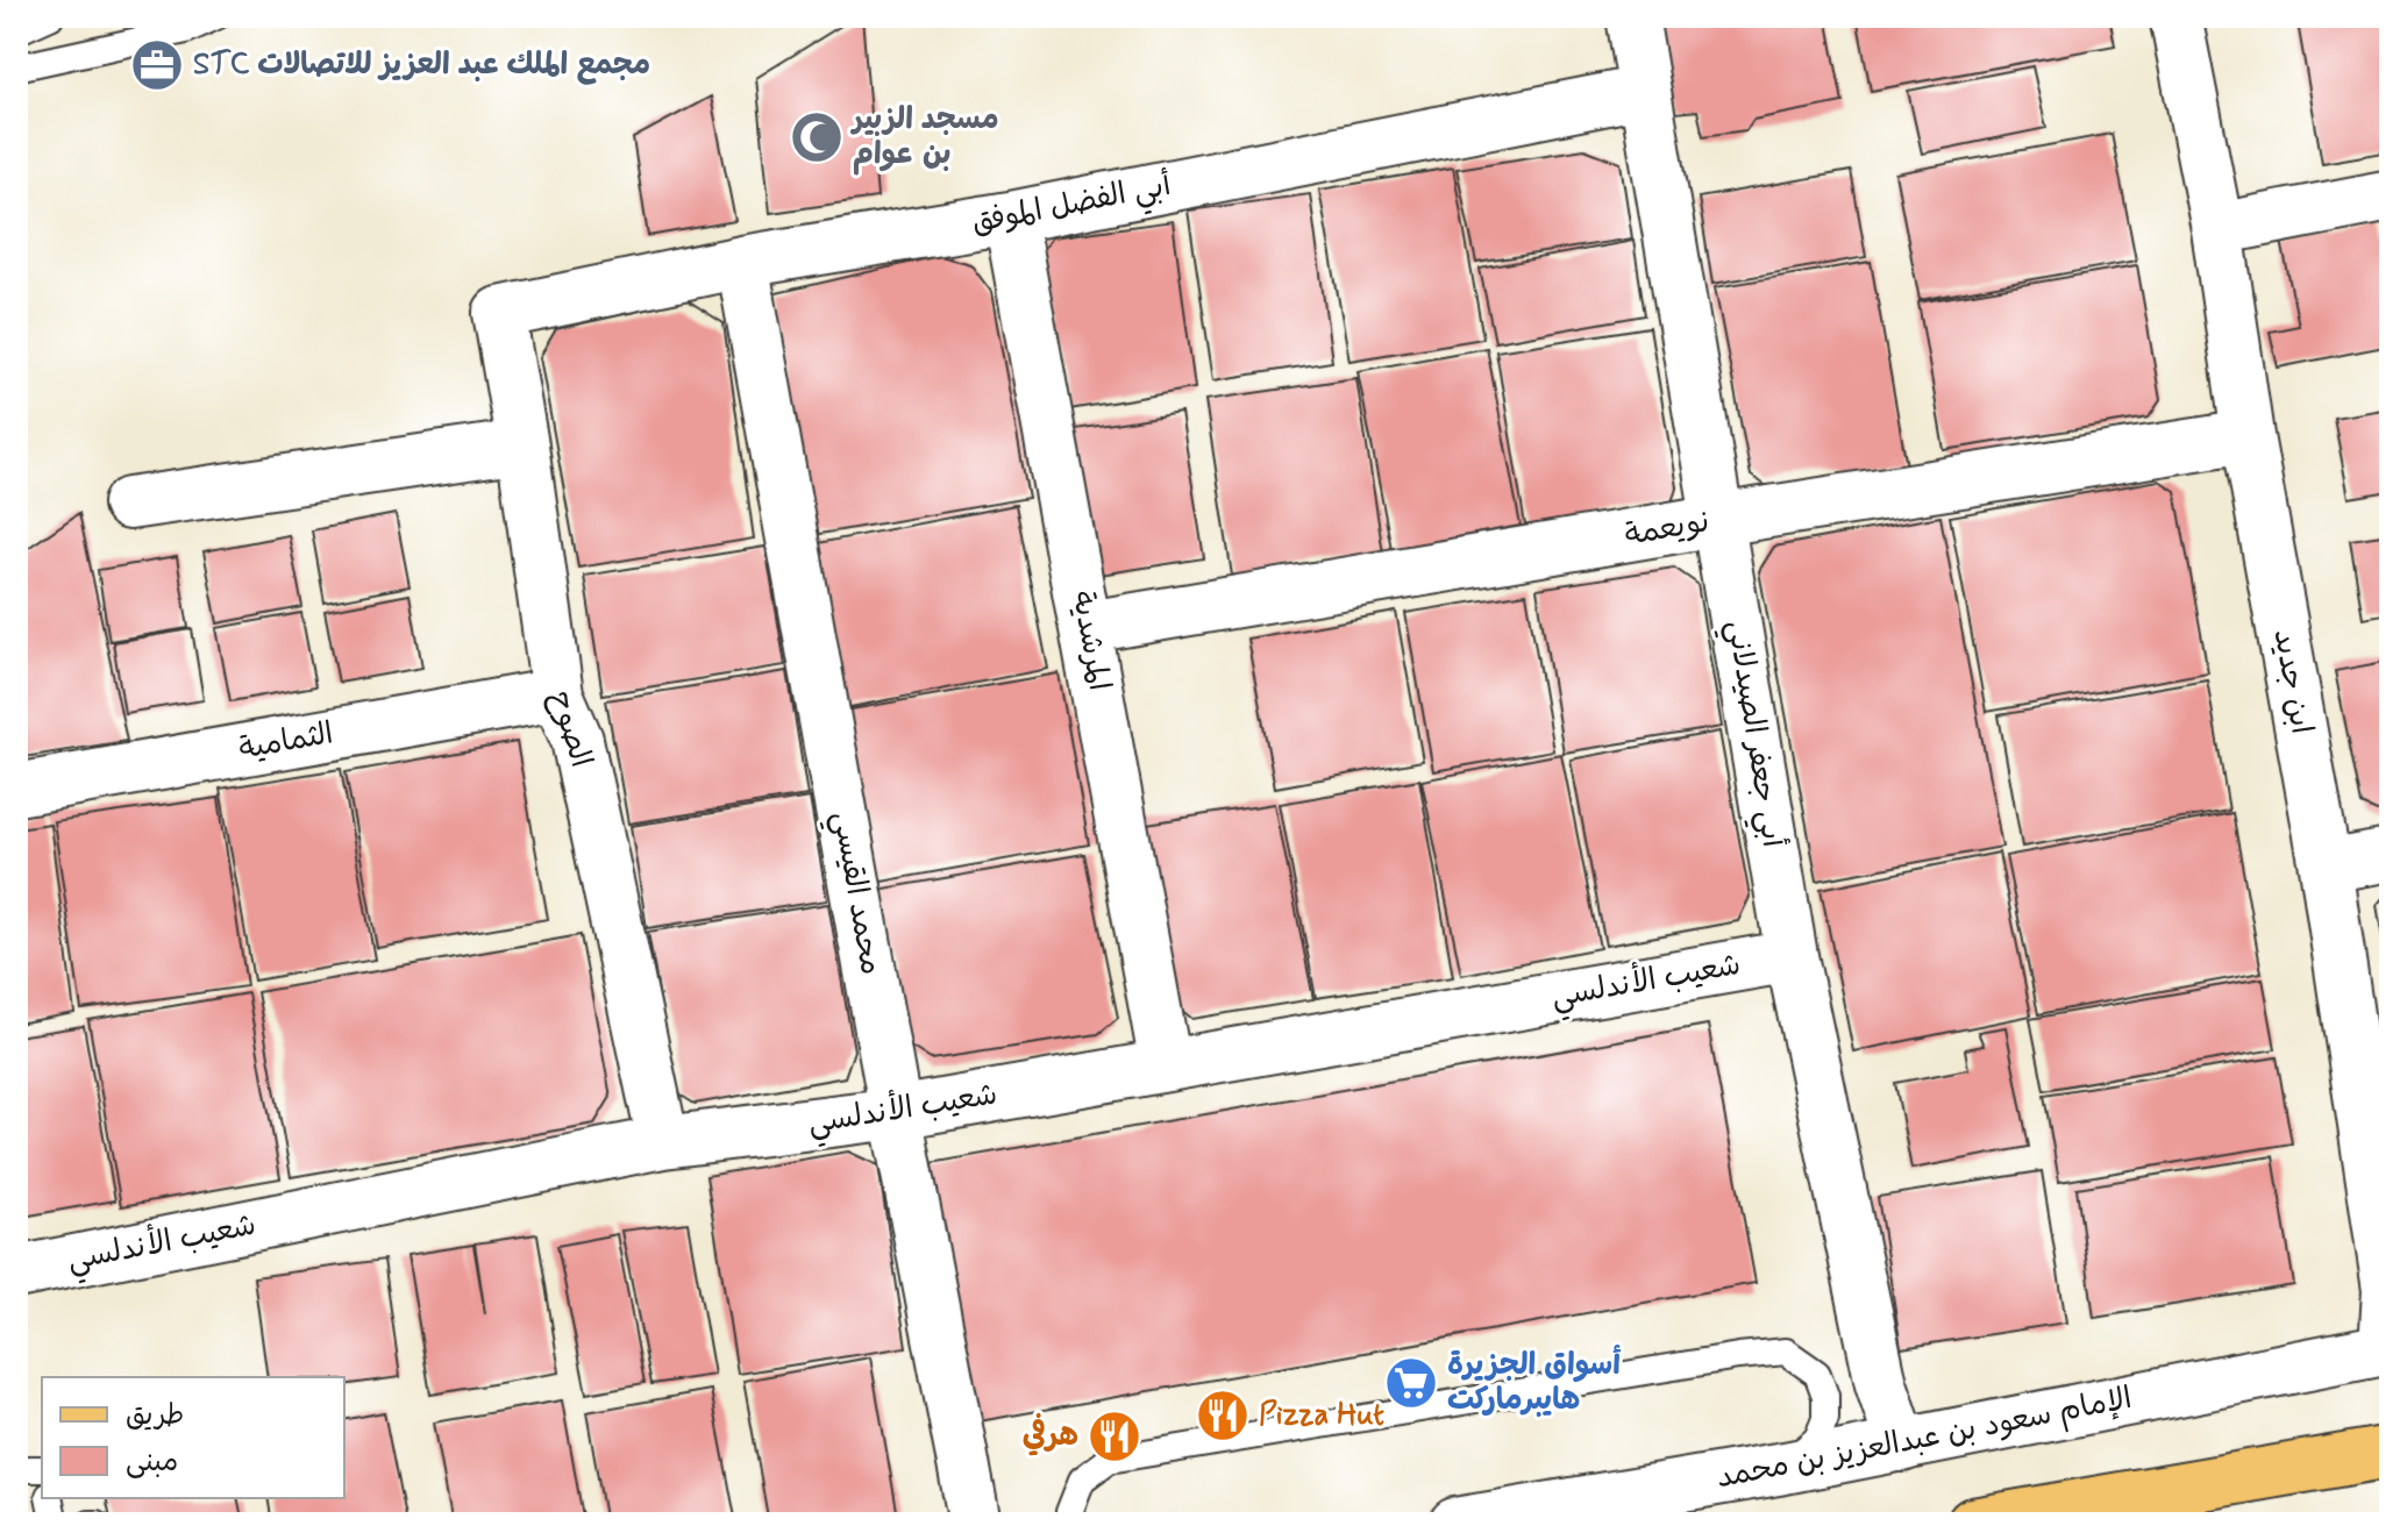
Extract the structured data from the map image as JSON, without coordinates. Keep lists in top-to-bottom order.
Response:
{
  "streets": {
    "street": [
      "أبي الفضل الموفق",
      "نويعمة",
      "المرشدية",
      "ابن جديد",
      "الصوح",
      "أبي جعفر الصيدلاني",
      "الثمامية",
      "محمد القيسي",
      "شعيب الأندلسي",
      "الإمام سعود بن عبدالعزيز بن محمد"
    ]
  },
  "crossings": [
    ["أبي الفضل الموفق", "المرشدية"],
    ["أبي الفضل الموفق", "الصوح"],
    ["أبي الفضل الموفق", "أبي جعفر الصيدلاني"],
    ["أبي الفضل الموفق", "محمد القيسي"],
    ["نويعمة", "المرشدية"],
    ["نويعمة", "ابن جديد"],
    ["نويعمة", "أبي جعفر الصيدلاني"],
    ["المرشدية", "شعيب الأندلسي"],
    ["ابن جديد", "الإمام سعود بن عبدالعزيز بن محمد"],
    ["الصوح", "الثمامية"],
    ["الصوح", "شعيب الأندلسي"],
    ["أبي جعفر الصيدلاني", "شعيب الأندلسي"],
    ["أبي جعفر الصيدلاني", "الإمام سعود بن عبدالعزيز بن محمد"],
    ["محمد القيسي", "شعيب الأندلسي"]
  ],
  "places": {
    "office": ["STC مجمع الملك عبد العزيز للاتصالات"],
    "mosque": ["مسجد الزبير بن عوام"],
    "supermarket": ["أسواق الجزيرة هايبرماركت"],
    "restaurant": ["Pizza Hut", "هرفي"]
  },
  "legend": ["طريق", "مبنى"]
}
